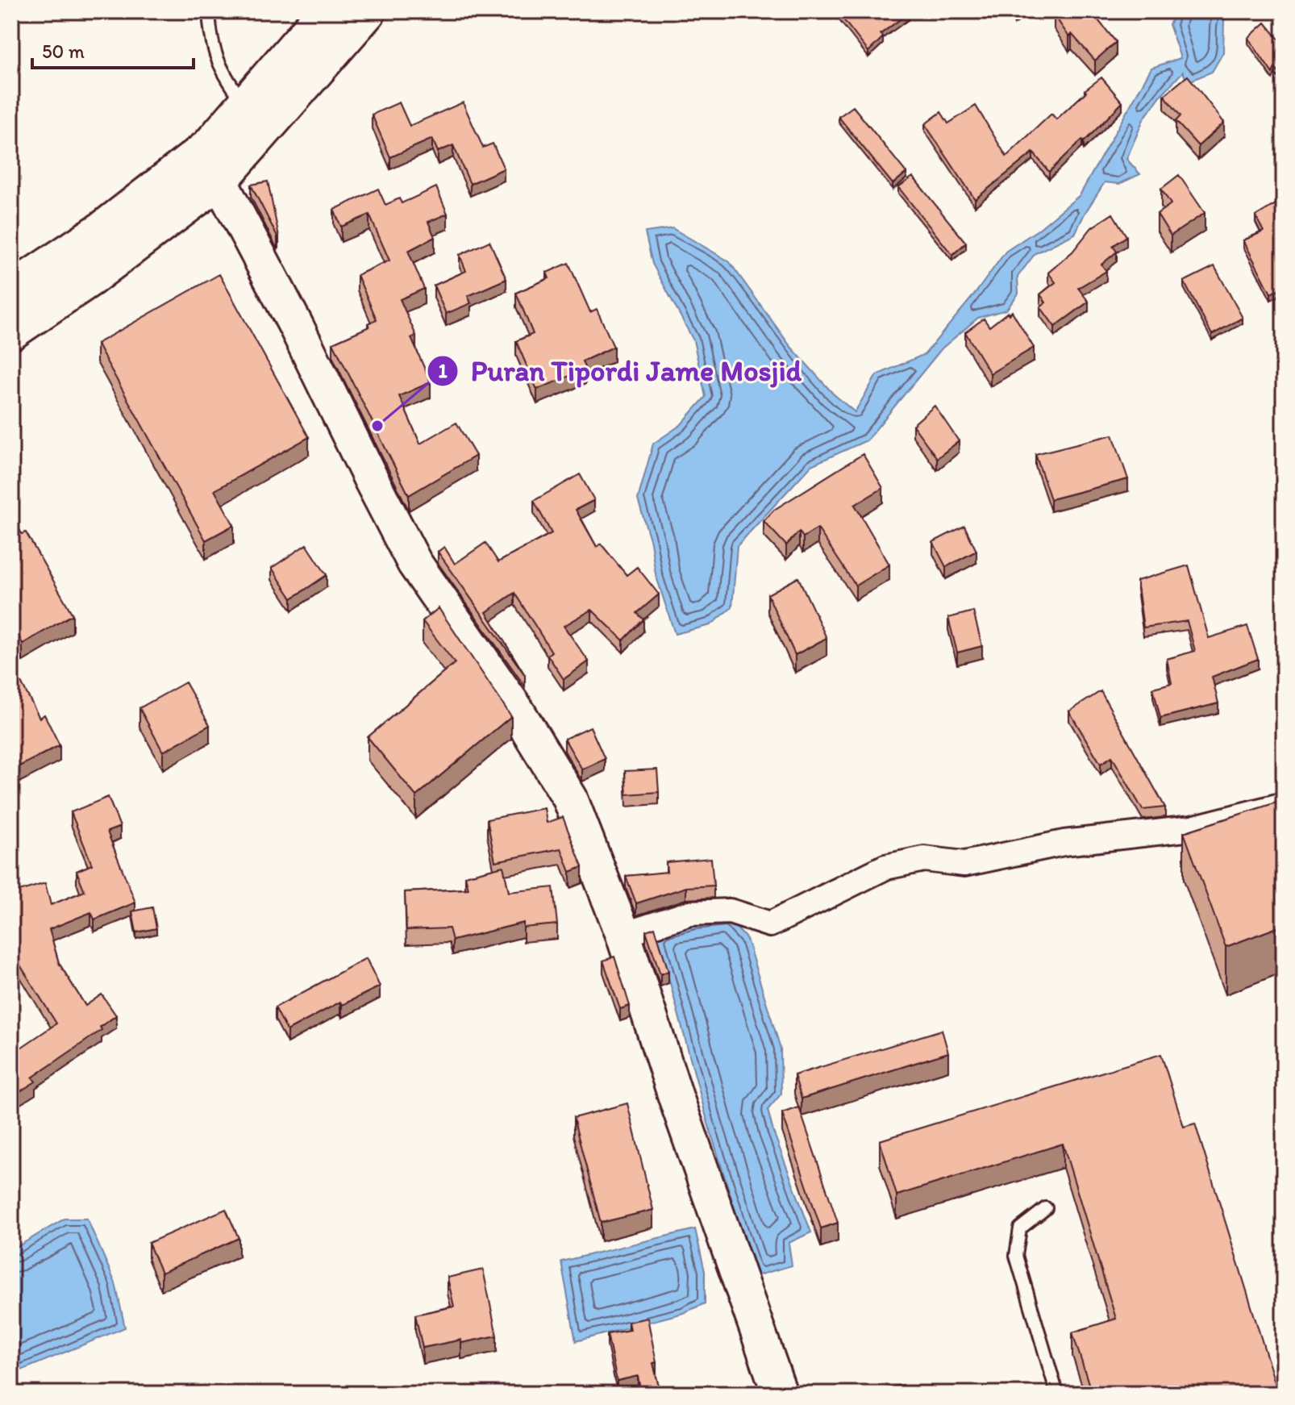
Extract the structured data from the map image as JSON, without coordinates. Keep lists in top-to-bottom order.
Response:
{
  "places": ["Puran Tipordi Jame Mosjid"],
  "scale_bar": "50 m"
}
